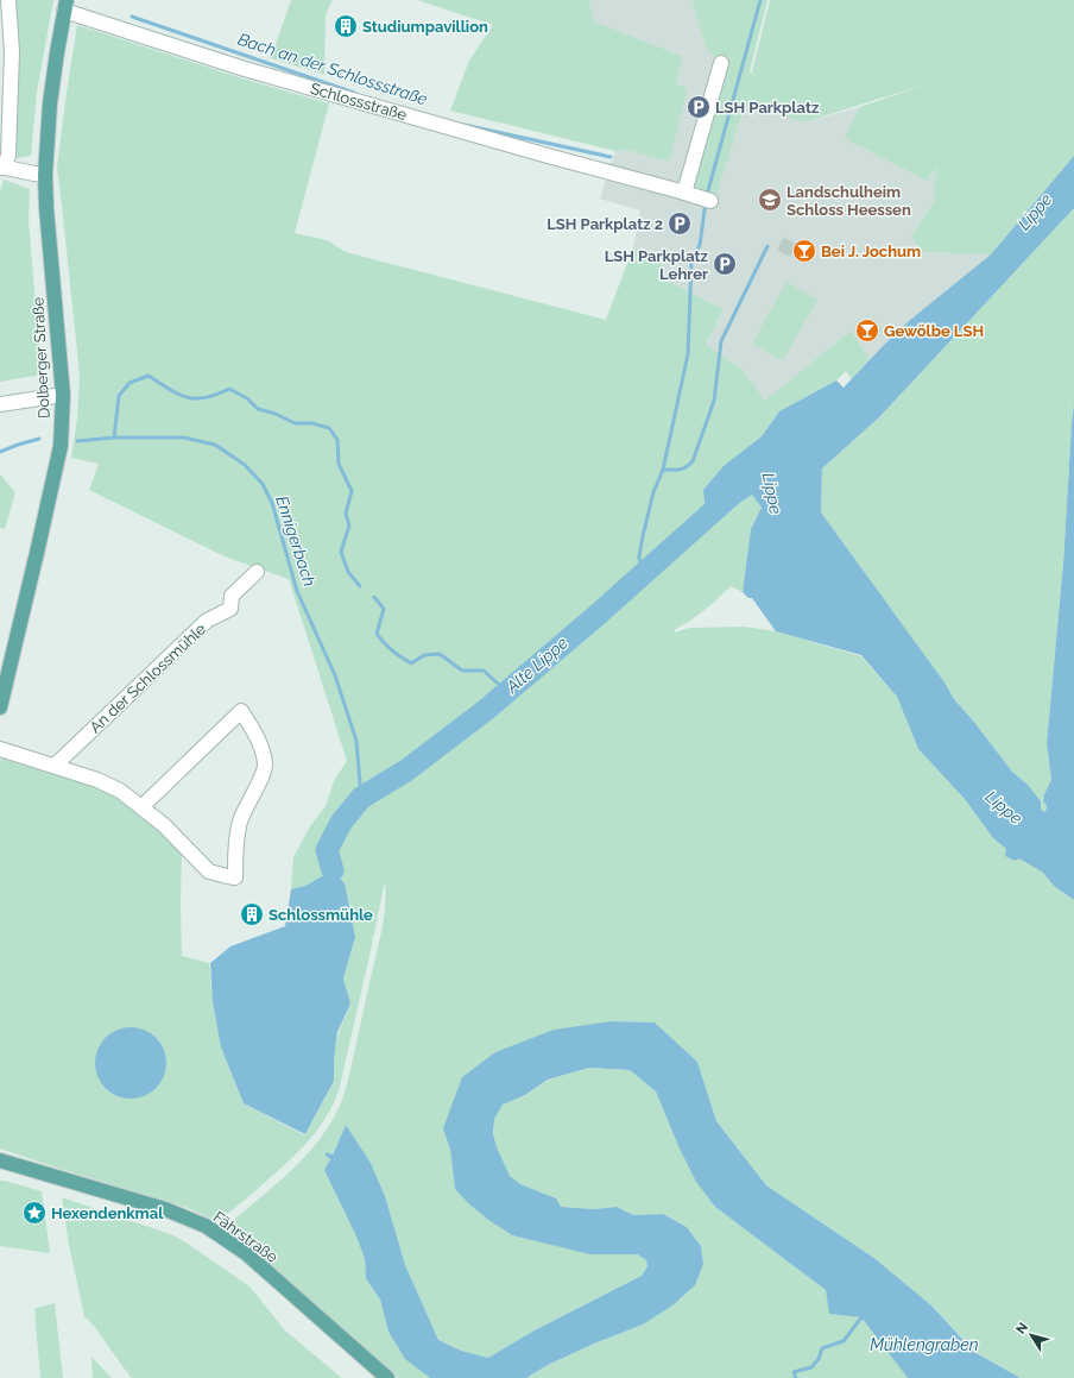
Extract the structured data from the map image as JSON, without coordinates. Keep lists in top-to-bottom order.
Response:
{
  "streets": {
    "main road": ["Dolberger Straße", "Fährstraße"],
    "street": ["Schlossstraße", "An der Schlossmühle"]
  },
  "crossings": [
    ["Schlossstraße", "Dolberger Straße"]
  ],
  "water": [
    "Bach an der Schlossstraße",
    "Lippe",
    "Ennigerbach",
    "Alte Lippe",
    "Mühlengraben"
  ],
  "places": {
    "building": ["Studiumpavillion", "Schlossmühle"],
    "parking": ["LSH Parkplatz", "LSH Parkplatz 2", "LSH Parkplatz Lehrer"],
    "school or university": ["Landschulheim Schloss Heessen"],
    "bar": ["Bei J. Jochum", "Gewölbe LSH"],
    "place": ["Hexendenkmal"]
  },
  "north": "top left"
}
